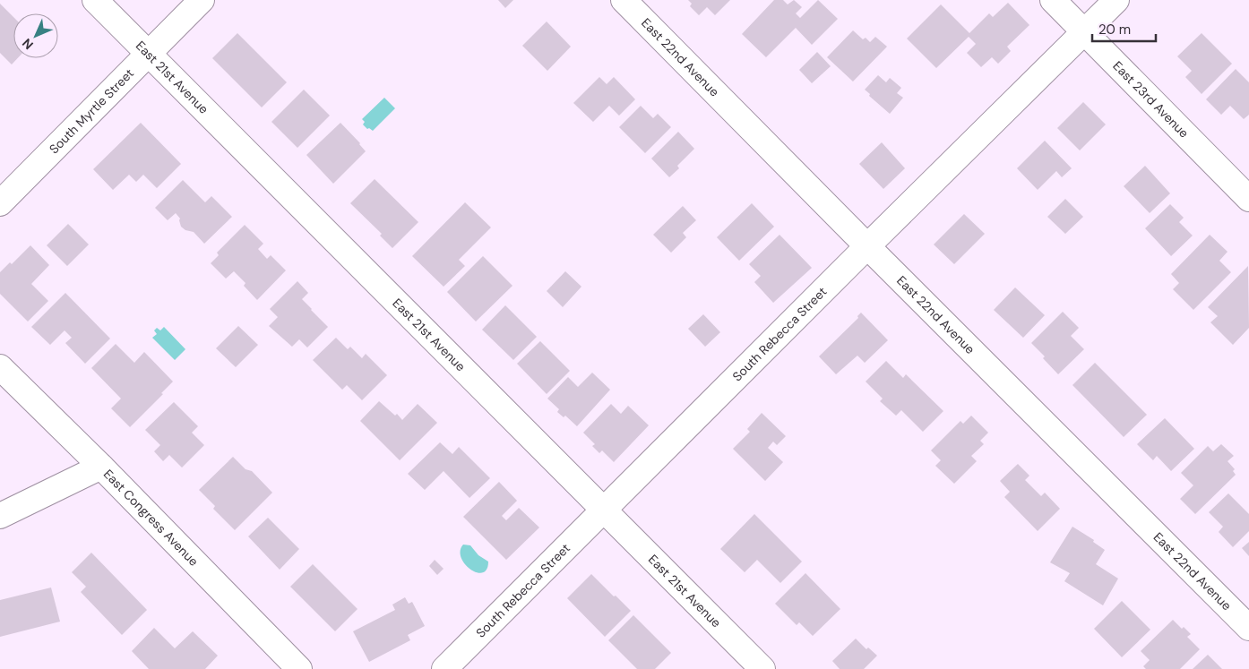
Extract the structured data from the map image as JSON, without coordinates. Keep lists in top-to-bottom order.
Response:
{
  "streets": {
    "street": [
      "East 22nd Avenue",
      "East 21st Avenue",
      "East 23rd Avenue",
      "South Myrtle Street",
      "South Rebecca Street",
      "East Congress Avenue"
    ]
  },
  "crossings": [
    ["East 22nd Avenue", "South Rebecca Street"],
    ["East 21st Avenue", "South Myrtle Street"],
    ["East 21st Avenue", "South Rebecca Street"],
    ["East 23rd Avenue", "South Rebecca Street"]
  ],
  "scale_bar": "20 m",
  "north": "bottom left"
}
